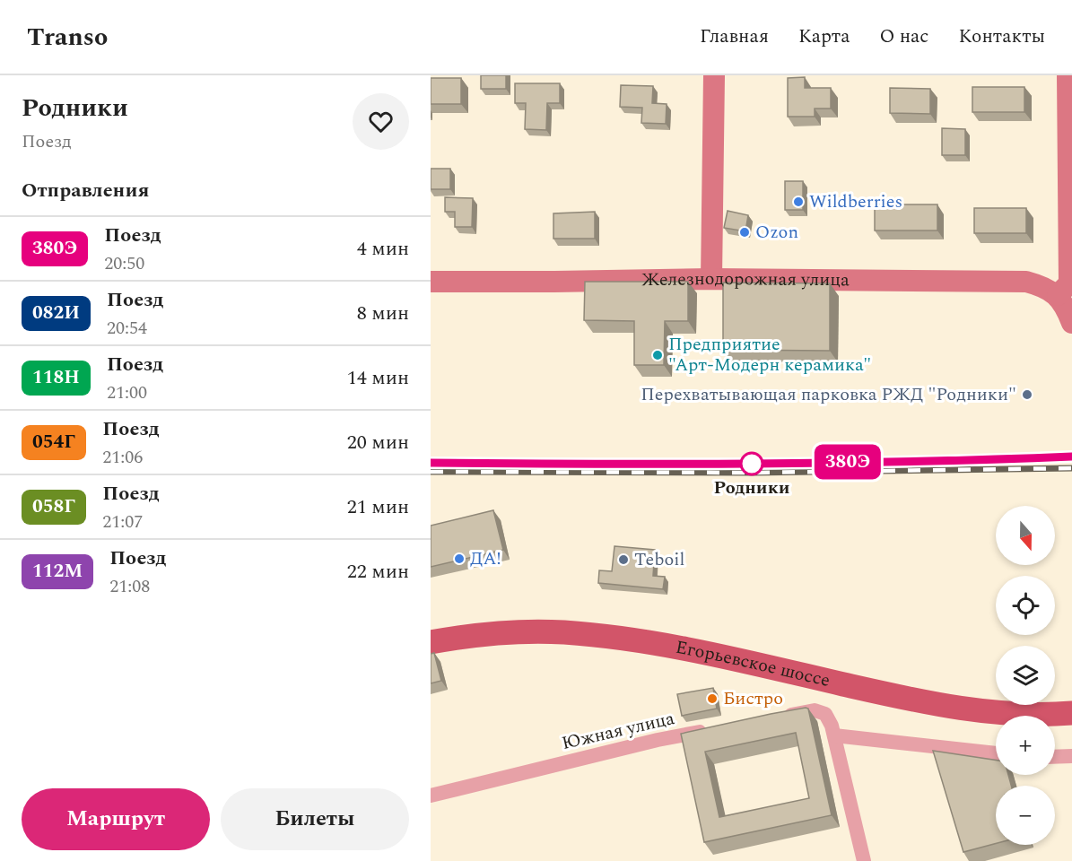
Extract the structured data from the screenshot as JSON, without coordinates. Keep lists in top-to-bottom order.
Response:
{
  "streets": {
    "main road": ["Железнодорожная улица", "Егорьевское шоссе"],
    "street": ["Южная улица"]
  },
  "places": [
    "Wildberries",
    "Ozon",
    "Предприятие \"Арт-Модерн керамика\"",
    "Перехватывающая парковка РЖД \"Родники\"",
    "Родники",
    "ДА!",
    "Teboil",
    "Бистро"
  ],
  "north": "bottom",
  "page": {
    "header": "Transo",
    "nav": [
      "Главная",
      "Карта",
      "О нас",
      "Контакты"
    ],
    "heading": [
      ["Родники", "Поезд"],
      "Отправления"
    ],
    "on_map": "380Э",
    "list": [
      {
        "mark": "380Э",
        "name": "Поезд",
        "note": "20:50",
        "value": "4 мин"
      },
      {
        "mark": "082И",
        "name": "Поезд",
        "note": "20:54",
        "value": "8 мин"
      },
      {
        "mark": "118Н",
        "name": "Поезд",
        "note": "21:00",
        "value": "14 мин"
      },
      {
        "mark": "054Г",
        "name": "Поезд",
        "note": "21:06",
        "value": "20 мин"
      },
      {
        "mark": "058Г",
        "name": "Поезд",
        "note": "21:07",
        "value": "21 мин"
      },
      {
        "mark": "112М",
        "name": "Поезд",
        "note": "21:08",
        "value": "22 мин"
      }
    ],
    "map_buttons": ["+", "−"],
    "buttons": ["Маршрут", "Билеты"]
  }
}
